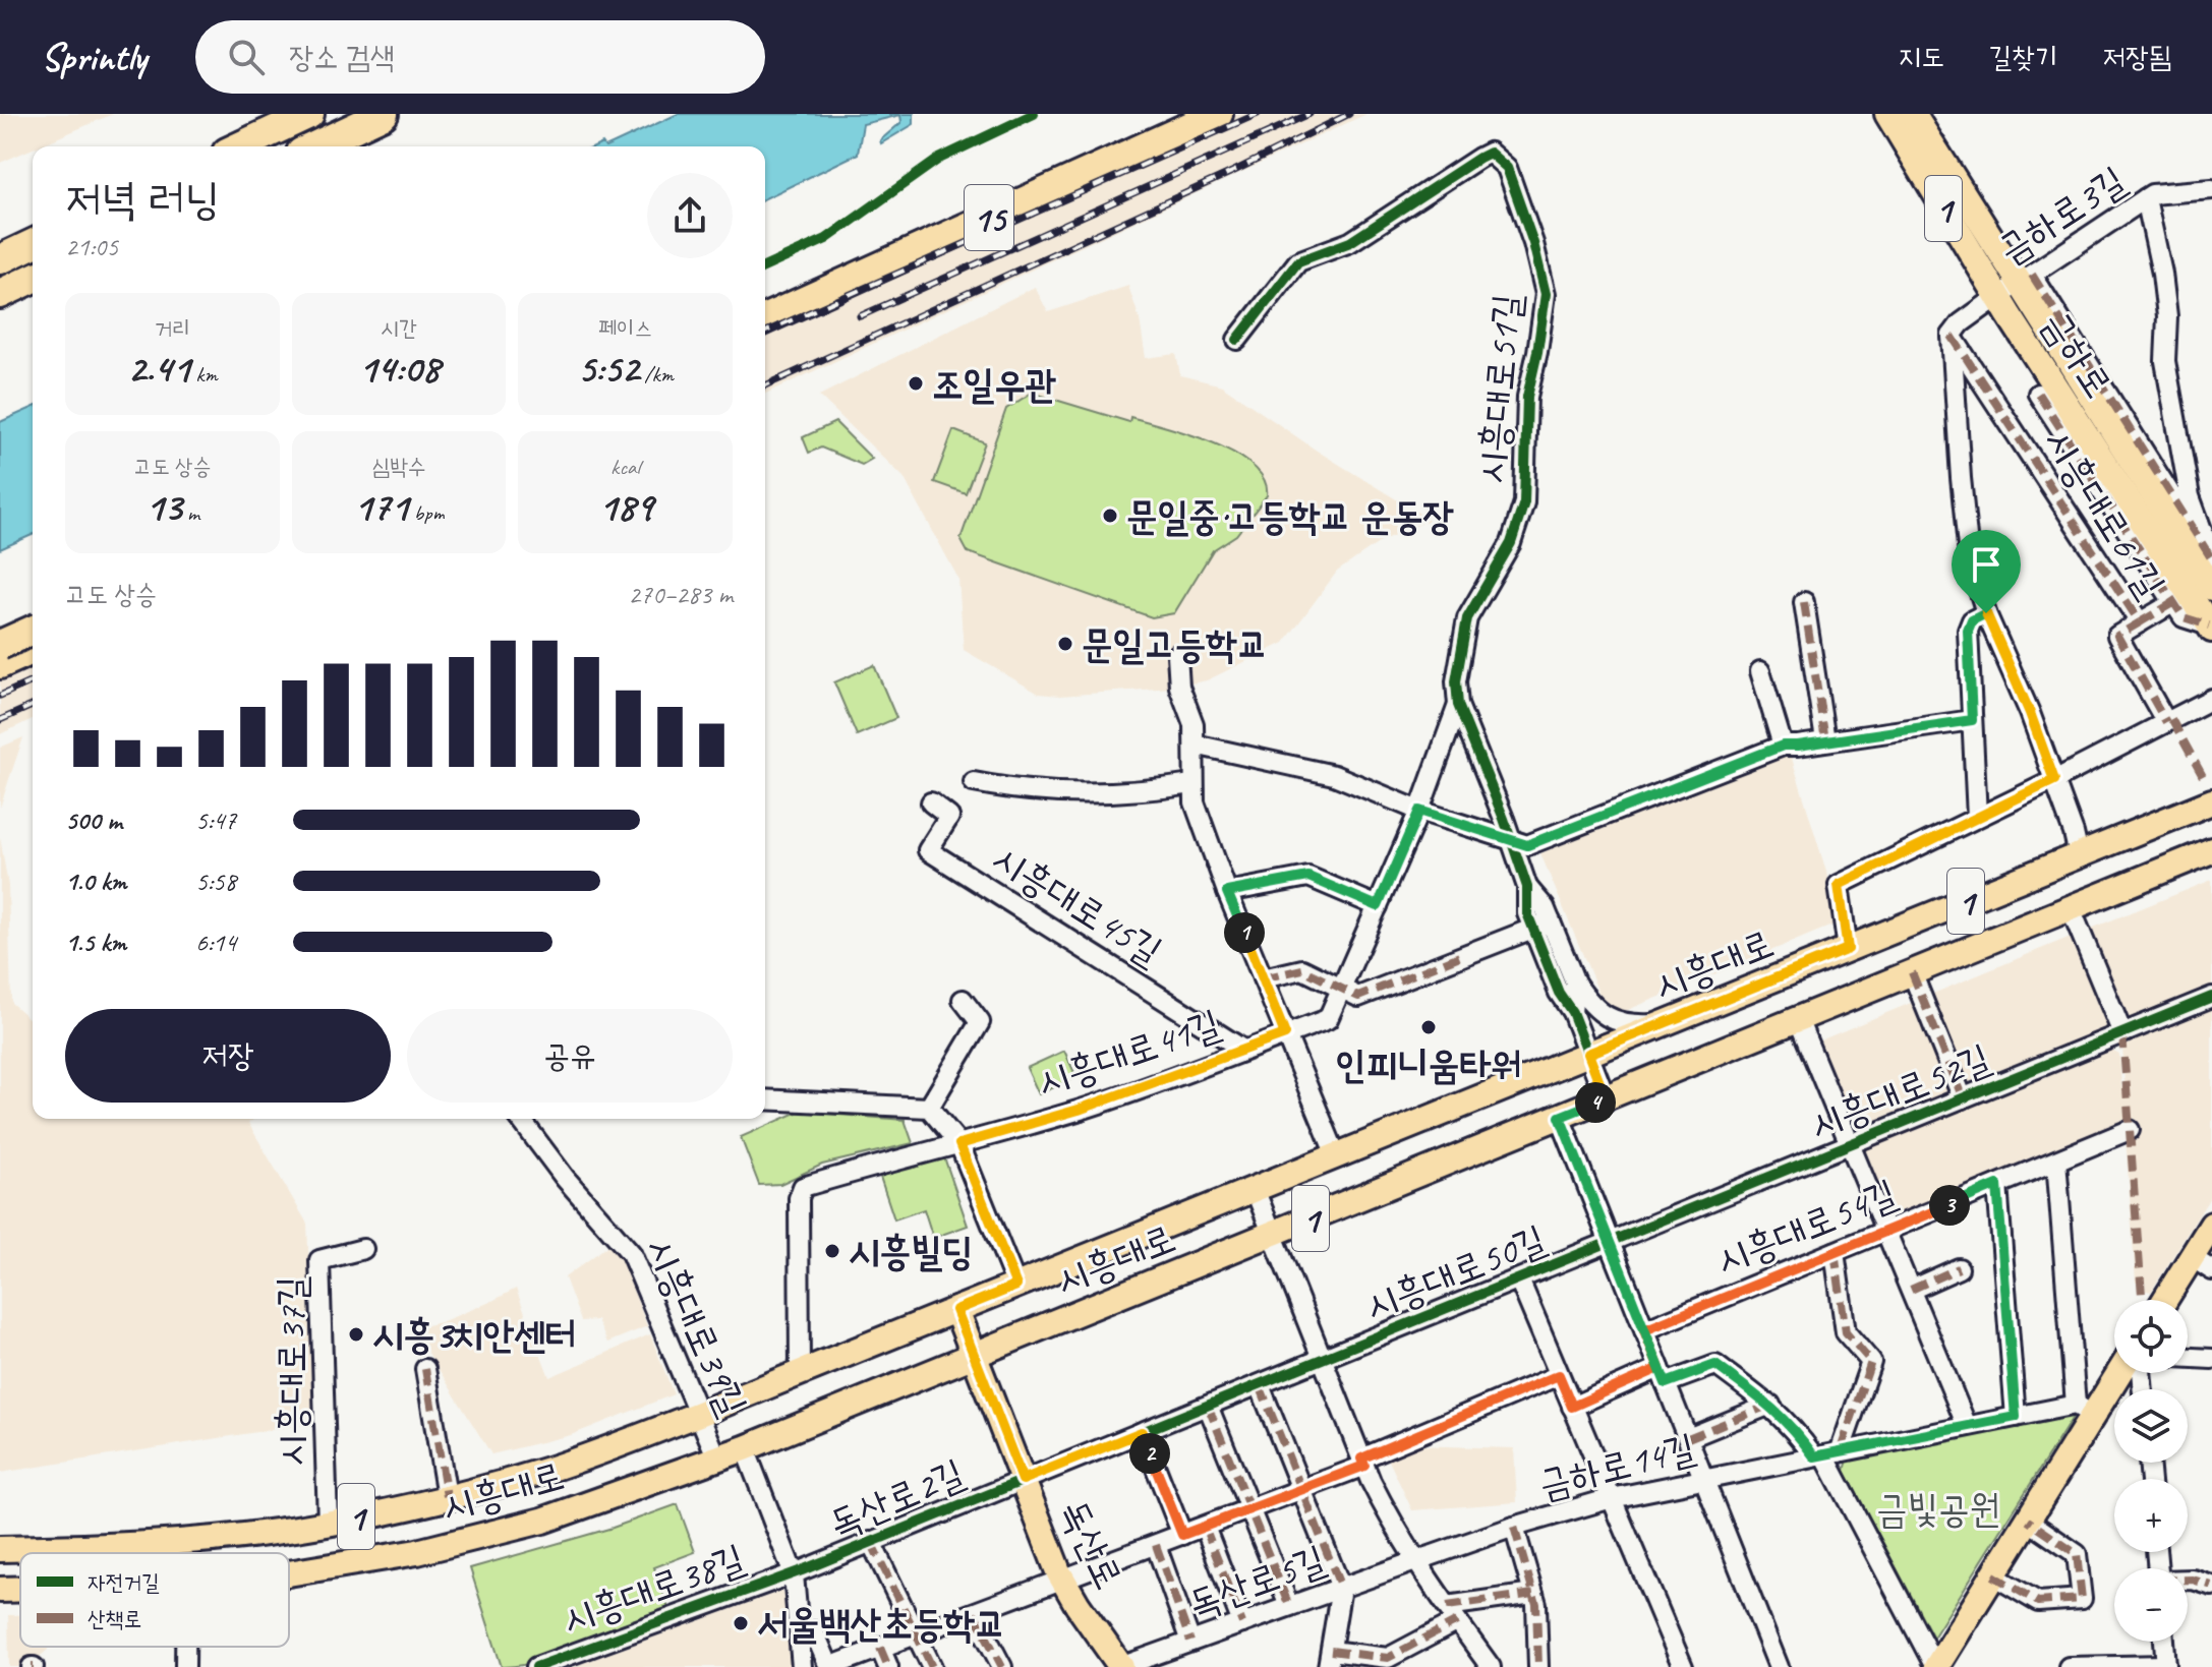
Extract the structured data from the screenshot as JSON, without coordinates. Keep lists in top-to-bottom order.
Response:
{
  "streets": {
    "highway": ["15"],
    "main road": [
      "1",
      "금하로",
      "시흥대로",
      "독산로"
    ],
    "street": [
      "금하로3길",
      "시흥대로51길",
      "시흥대로61길",
      "시흥대로45길",
      "시흥대로41길",
      "시흥대로52길",
      "시흥대로54길",
      "시흥대로50길",
      "시흥대로39길",
      "시흥대로37길",
      "금하로14길",
      "독산로2길",
      "독산로5길",
      "시흥대로38길"
    ]
  },
  "crossings": [
    ["금하로3길", "금하로"],
    ["금하로3길", "시흥대로61길"],
    ["시흥대로51길", "시흥대로"],
    ["시흥대로51길", "시흥대로41길"],
    ["시흥대로45길", "시흥대로41길"],
    ["시흥대로", "시흥대로41길"],
    ["시흥대로", "시흥대로39길"],
    ["시흥대로", "시흥대로37길"],
    ["시흥대로", "독산로"],
    ["시흥대로52길", "시흥대로50길"],
    ["시흥대로50길", "독산로2길"],
    ["금하로14길", "독산로5길"],
    ["독산로2길", "독산로"],
    ["독산로2길", "시흥대로38길"],
    ["독산로", "독산로5길"]
  ],
  "parks": ["금빛공원"],
  "places": [
    "조일우관",
    "문일중·고등학교 운동장",
    "문일고등학교",
    "인피니움타워",
    "시흥빌딩",
    "시흥3치안센터",
    "서울백산초등학교"
  ],
  "legend": ["자전거길", "산책로"],
  "page": {
    "header": "Sprintly",
    "search": "장소 검색",
    "nav": ["지도", "길찾기", "저장됨"],
    "heading": ["저녁 러닝", "21:05"],
    "stats": [
      ["거리", "2.41 km"],
      ["시간", "14:08"],
      ["페이스", "5:52 /km"],
      ["고도 상승", "13 m"],
      ["심박수", "171 bpm"],
      ["kcal", "189"]
    ],
    "chart": ["고도 상승", "270–283 m"],
    "list": [
      {
        "name": "500 m",
        "note": "5:47"
      },
      {
        "name": "1.0 km",
        "note": "5:58"
      },
      {
        "name": "1.5 km",
        "note": "6:14"
      }
    ],
    "pins": [
      "1",
      "4",
      "3",
      "2"
    ],
    "buttons": ["저장", "공유"],
    "map_buttons": ["+", "−"]
  }
}
